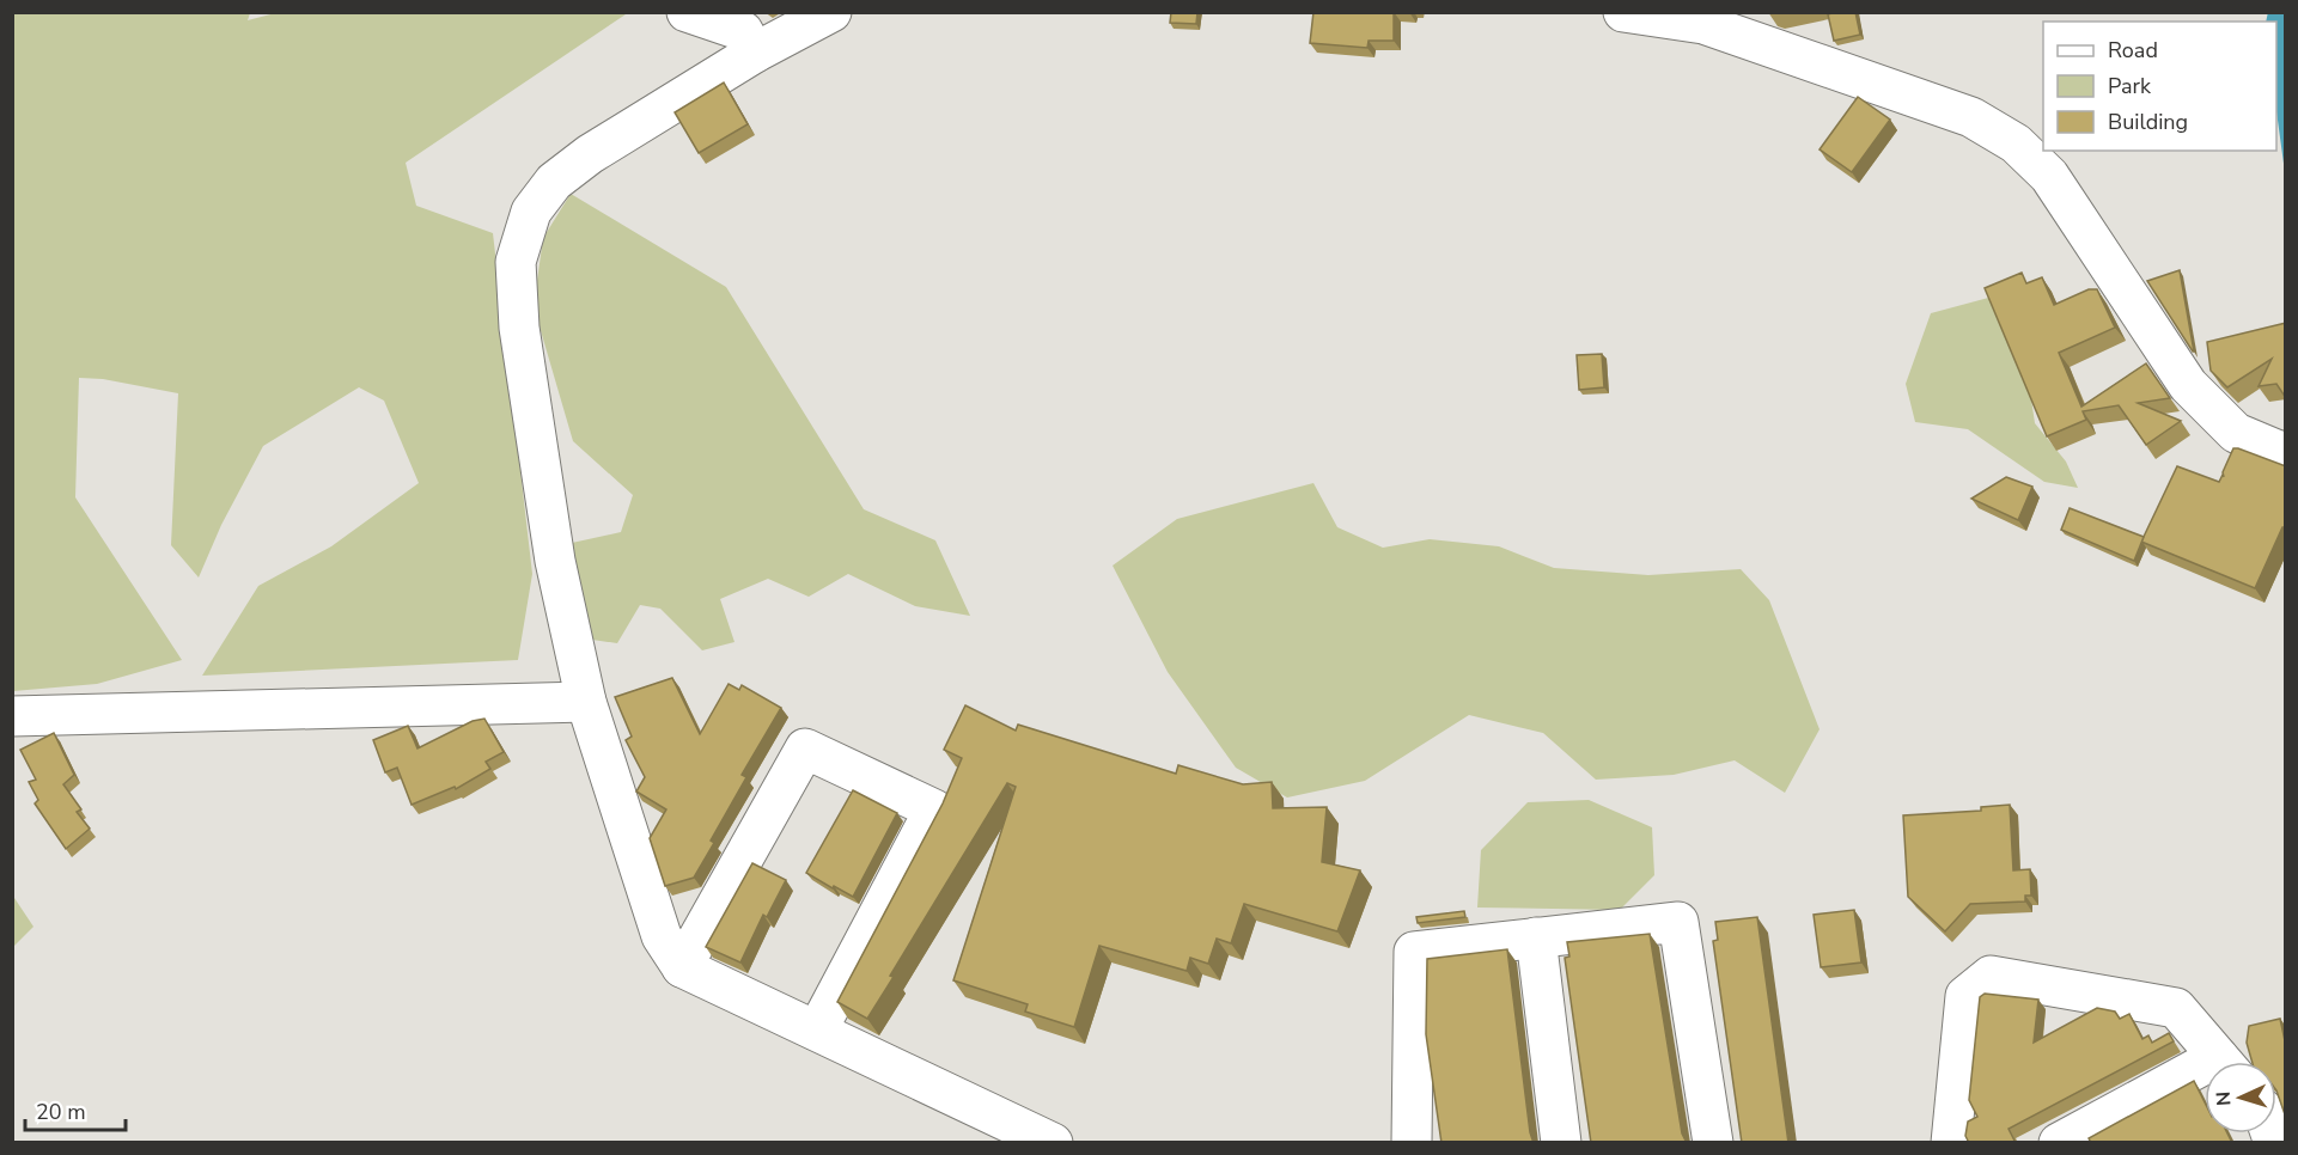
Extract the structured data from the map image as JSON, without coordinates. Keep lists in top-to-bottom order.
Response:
{
  "legend": ["Road", "Park", "Building"],
  "scale_bar": "20 m",
  "north": "left"
}
